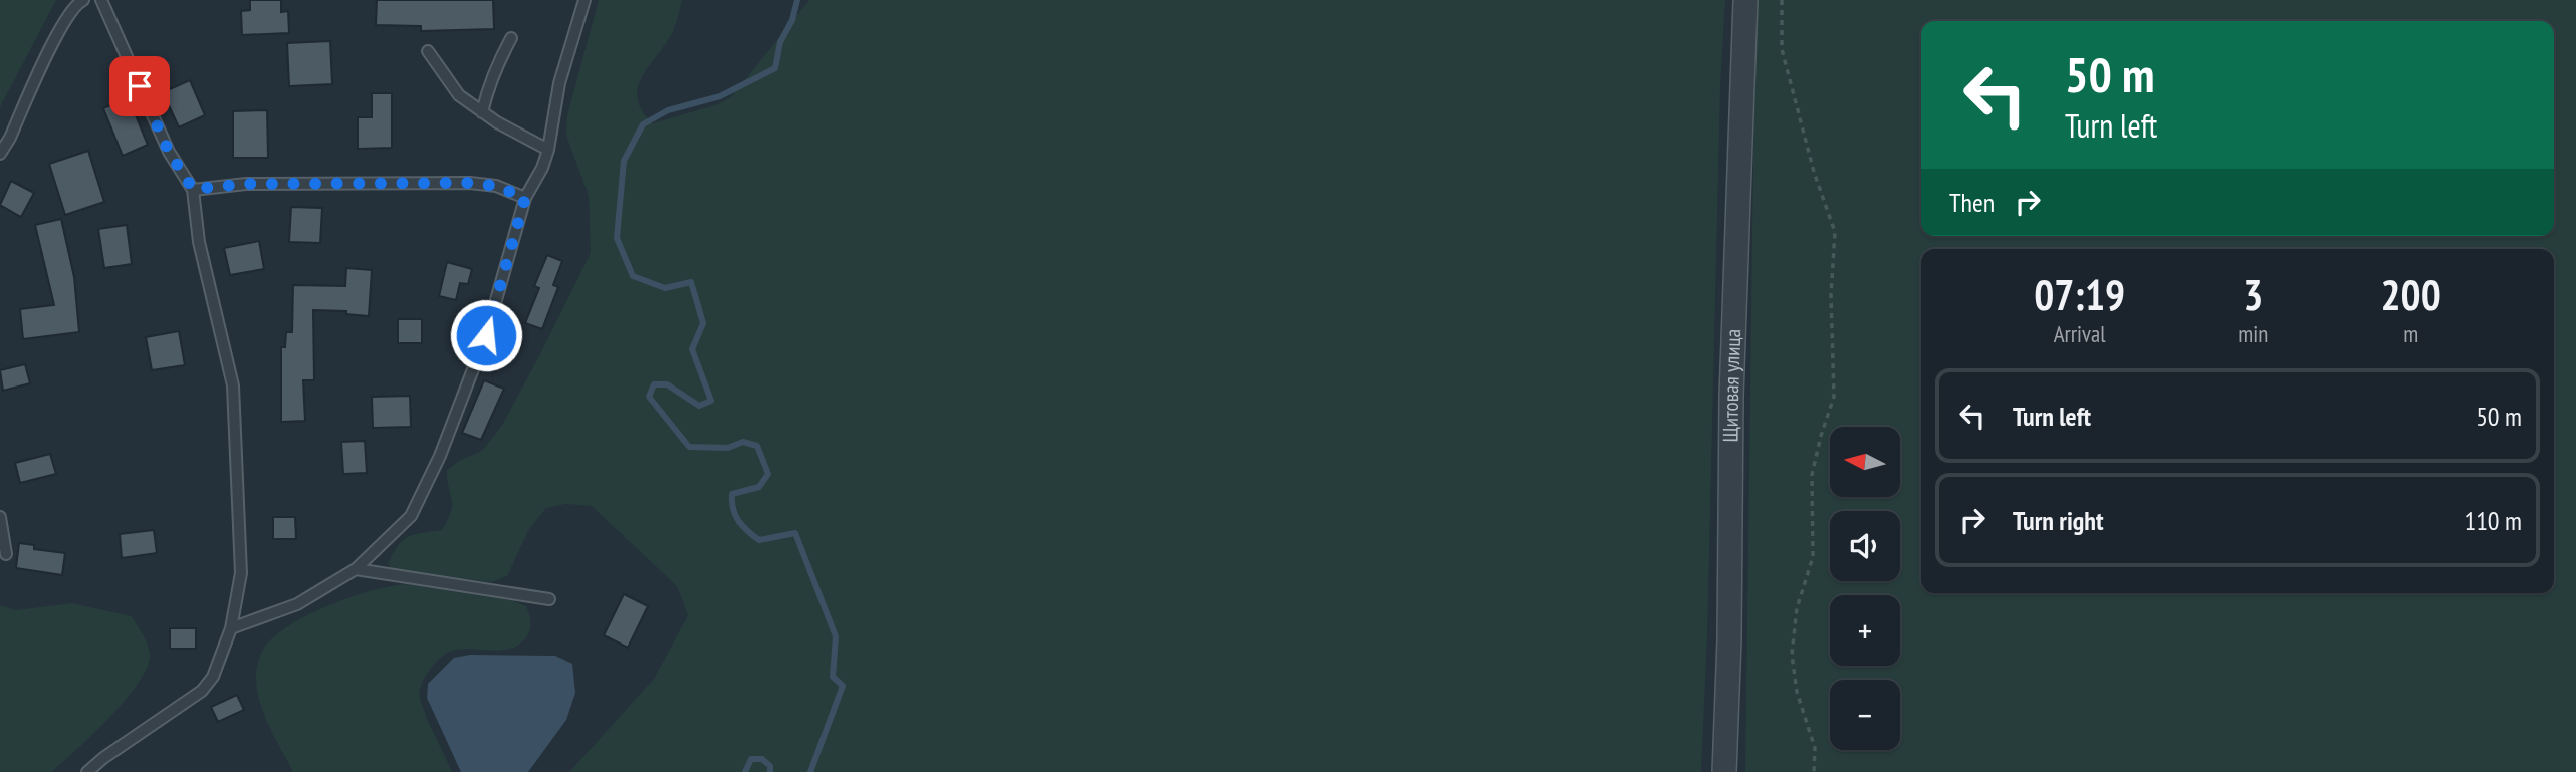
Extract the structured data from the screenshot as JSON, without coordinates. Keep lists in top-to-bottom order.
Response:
{
  "streets": {
    "street": ["Щитовая улица"]
  },
  "north": "left",
  "page": {
    "turn": ["50 m", "Turn left"],
    "then": "Then",
    "eta": [
      "07:19",
      "Arrival",
      "3",
      "min",
      "200",
      "m"
    ],
    "list": [
      {
        "name": "Turn left",
        "value": "50 m"
      },
      {
        "name": "Turn right",
        "value": "110 m"
      }
    ],
    "map_buttons": ["+", "−"]
  }
}
